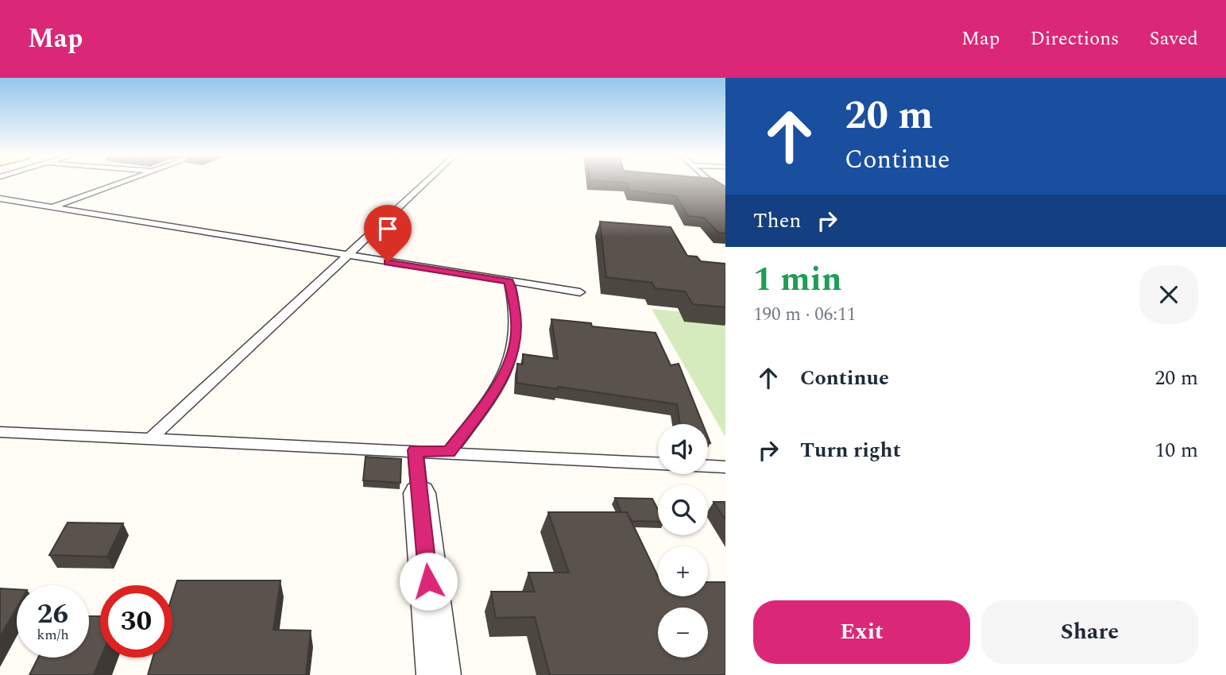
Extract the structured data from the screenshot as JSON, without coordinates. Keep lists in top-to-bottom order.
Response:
{
  "page": {
    "header": "Map",
    "nav": ["Map", "Directions", "Saved"],
    "turn": ["20 m", "Continue"],
    "then": "Then",
    "heading": ["1 min", "190 m · 06:11"],
    "list": [
      {
        "name": "Continue",
        "value": "20 m"
      },
      {
        "name": "Turn right",
        "value": "10 m"
      }
    ],
    "map_buttons": ["+", "−"],
    "speed": "26 km/h",
    "limit": "30",
    "buttons": ["Exit", "Share"]
  }
}
